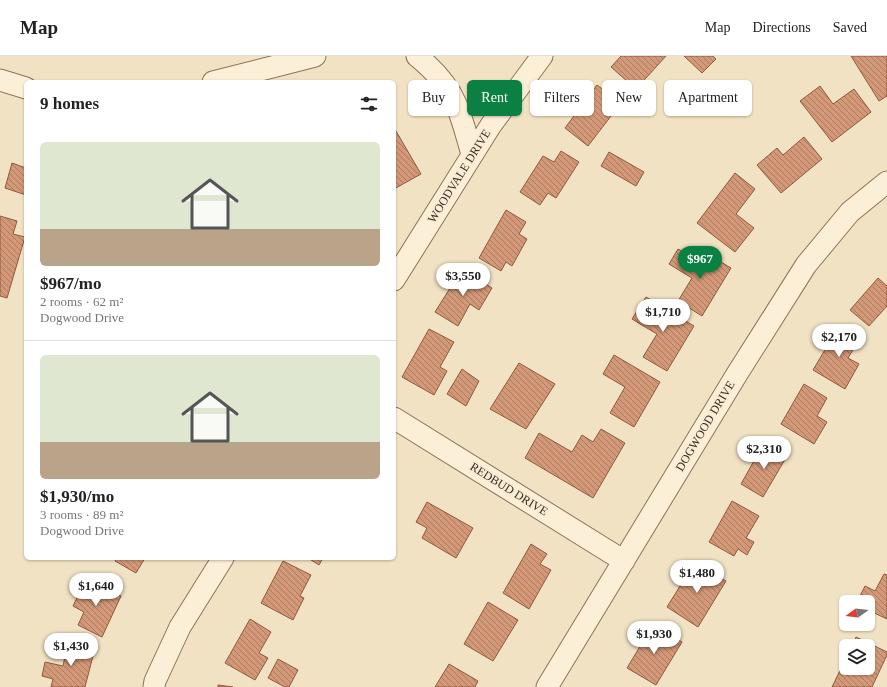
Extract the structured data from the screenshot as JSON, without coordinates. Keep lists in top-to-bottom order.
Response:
{
  "streets": {
    "street": ["WOODVALE DRIVE", "DOGWOOD DRIVE", "REDBUD DRIVE"]
  },
  "crossings": [
    ["DOGWOOD DRIVE", "REDBUD DRIVE"]
  ],
  "north": "left",
  "page": {
    "header": "Map",
    "nav": ["Map", "Directions", "Saved"],
    "chip": [
      "Buy",
      "Rent",
      "Filters",
      "New",
      "Apartment"
    ],
    "heading": "9 homes",
    "list": [
      {
        "name": "$967/mo",
        "note": "2 rooms · 62 m² · Dogwood Drive"
      },
      {
        "name": "$1,930/mo",
        "note": "3 rooms · 89 m² · Dogwood Drive"
      }
    ],
    "price": [
      "$967",
      "$3,550",
      "$1,710",
      "$2,170",
      "$2,310",
      "$1,480",
      "$1,640",
      "$1,930",
      "$1,430"
    ]
  }
}
